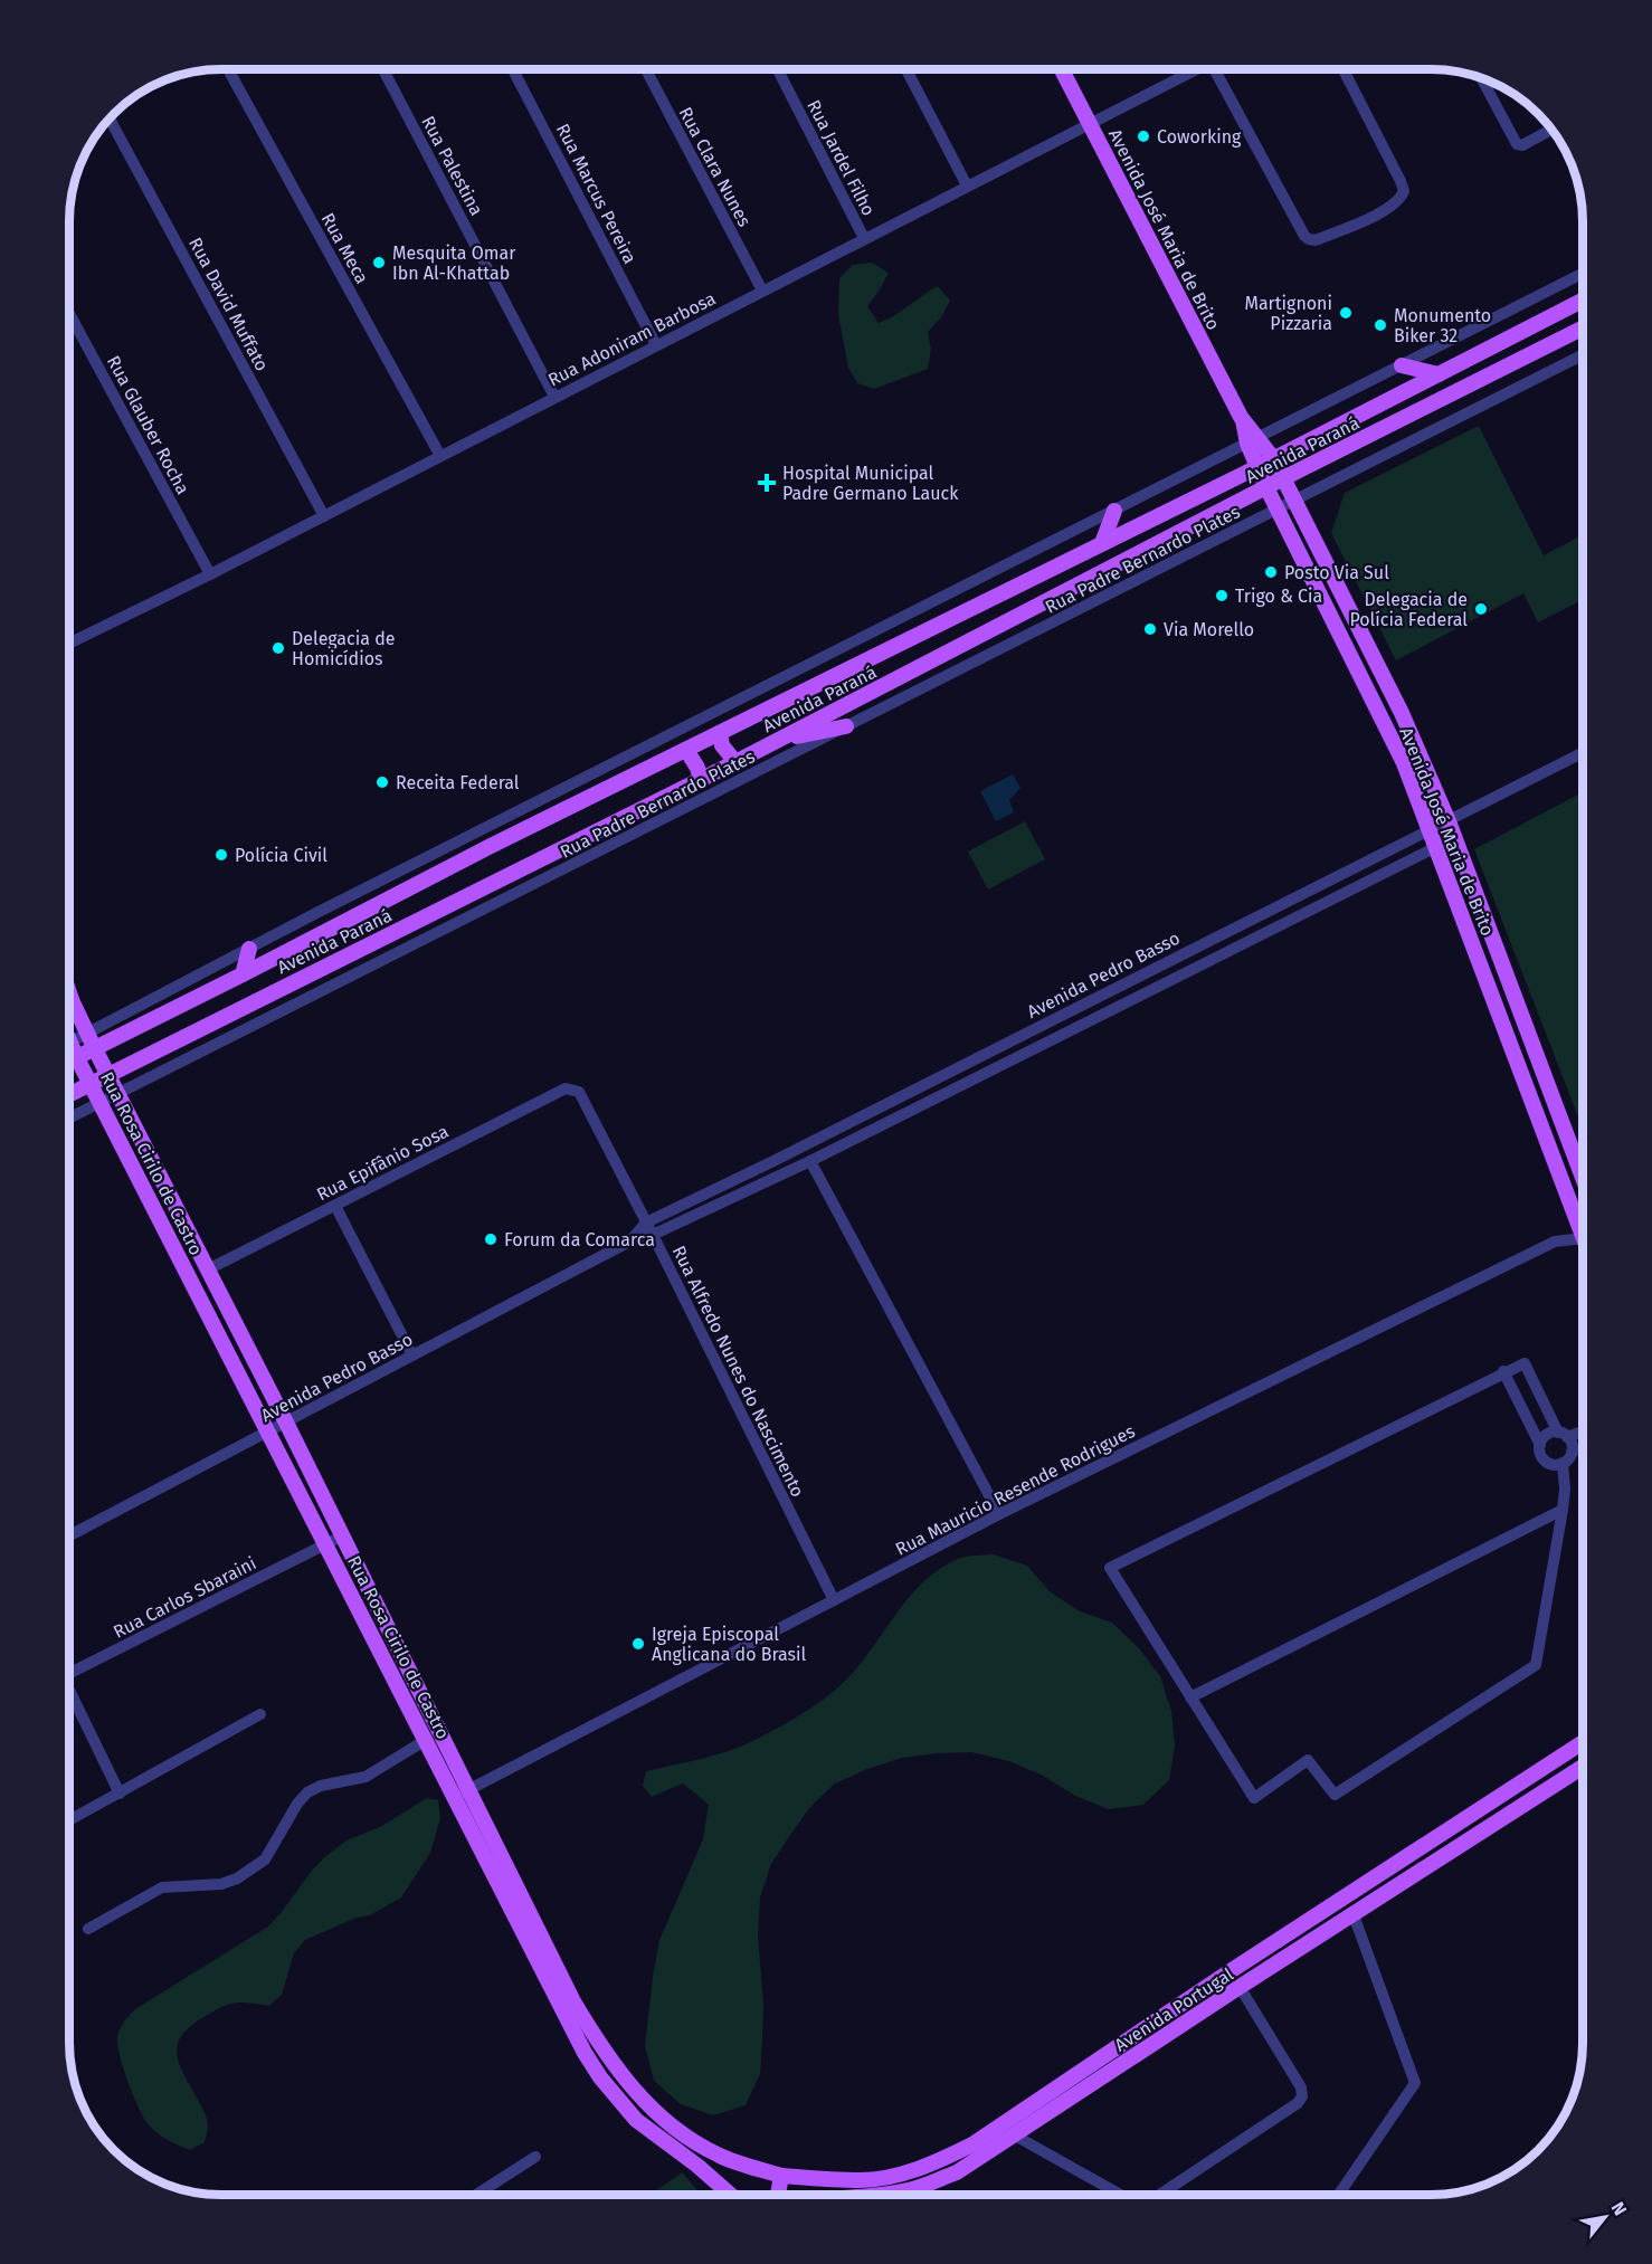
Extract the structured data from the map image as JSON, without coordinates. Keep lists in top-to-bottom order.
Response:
{
  "streets": {
    "main road": [
      "Avenida José Maria de Brito",
      "Avenida Paraná",
      "Rua Rosa Cirilo de Castro",
      "Avenida Portugal"
    ],
    "street": [
      "Rua Jardel Filho",
      "Rua Palestina",
      "Rua Clara Nunes",
      "Rua Marcus Pereira",
      "Rua Meca",
      "Rua David Muffato",
      "Rua Adoniram Barbosa",
      "Rua Glauber Rocha",
      "Rua Padre Bernardo Plates",
      "Avenida Pedro Basso",
      "Rua Epifânio Sosa",
      "Rua Alfredo Nunes do Nascimento",
      "Rua Mauricio Resende Rodrigues",
      "Rua Carlos Sbaraini"
    ]
  },
  "crossings": [
    ["Rua Jardel Filho", "Rua Adoniram Barbosa"],
    ["Rua Palestina", "Rua Adoniram Barbosa"],
    ["Rua Clara Nunes", "Rua Adoniram Barbosa"],
    ["Rua Marcus Pereira", "Rua Adoniram Barbosa"],
    ["Avenida José Maria de Brito", "Rua Adoniram Barbosa"],
    ["Avenida José Maria de Brito", "Avenida Paraná"],
    ["Avenida José Maria de Brito", "Rua Padre Bernardo Plates"],
    ["Avenida José Maria de Brito", "Avenida Pedro Basso"],
    ["Rua Meca", "Rua Adoniram Barbosa"],
    ["Rua David Muffato", "Rua Adoniram Barbosa"],
    ["Rua Adoniram Barbosa", "Rua Glauber Rocha"],
    ["Avenida Paraná", "Rua Rosa Cirilo de Castro"],
    ["Avenida Paraná", "Avenida Portugal"],
    ["Rua Padre Bernardo Plates", "Rua Rosa Cirilo de Castro"],
    ["Rua Padre Bernardo Plates", "Avenida Portugal"],
    ["Avenida Pedro Basso", "Rua Rosa Cirilo de Castro"],
    ["Avenida Pedro Basso", "Rua Alfredo Nunes do Nascimento"],
    ["Avenida Pedro Basso", "Avenida Portugal"],
    ["Rua Epifânio Sosa", "Rua Alfredo Nunes do Nascimento"],
    ["Rua Epifânio Sosa", "Avenida Portugal"],
    ["Rua Rosa Cirilo de Castro", "Rua Mauricio Resende Rodrigues"],
    ["Rua Rosa Cirilo de Castro", "Rua Carlos Sbaraini"],
    ["Rua Alfredo Nunes do Nascimento", "Rua Mauricio Resende Rodrigues"],
    ["Rua Mauricio Resende Rodrigues", "Avenida Portugal"],
    ["Rua Carlos Sbaraini", "Avenida Portugal"]
  ],
  "places": {
    "other": [
      "Coworking",
      "Mesquita Omar Ibn Al-Khattab",
      "Martignoni Pizzaria",
      "Monumento Biker 32",
      "Posto Via Sul",
      "Trigo & Cia",
      "Delegacia de Polícia Federal",
      "Via Morello",
      "Delegacia de Homicídios",
      "Receita Federal",
      "Polícia Civil",
      "Forum da Comarca",
      "Igreja Episcopal Anglicana do Brasil"
    ],
    "health": ["Hospital Municipal Padre Germano Lauck"]
  },
  "north": "top right"
}
